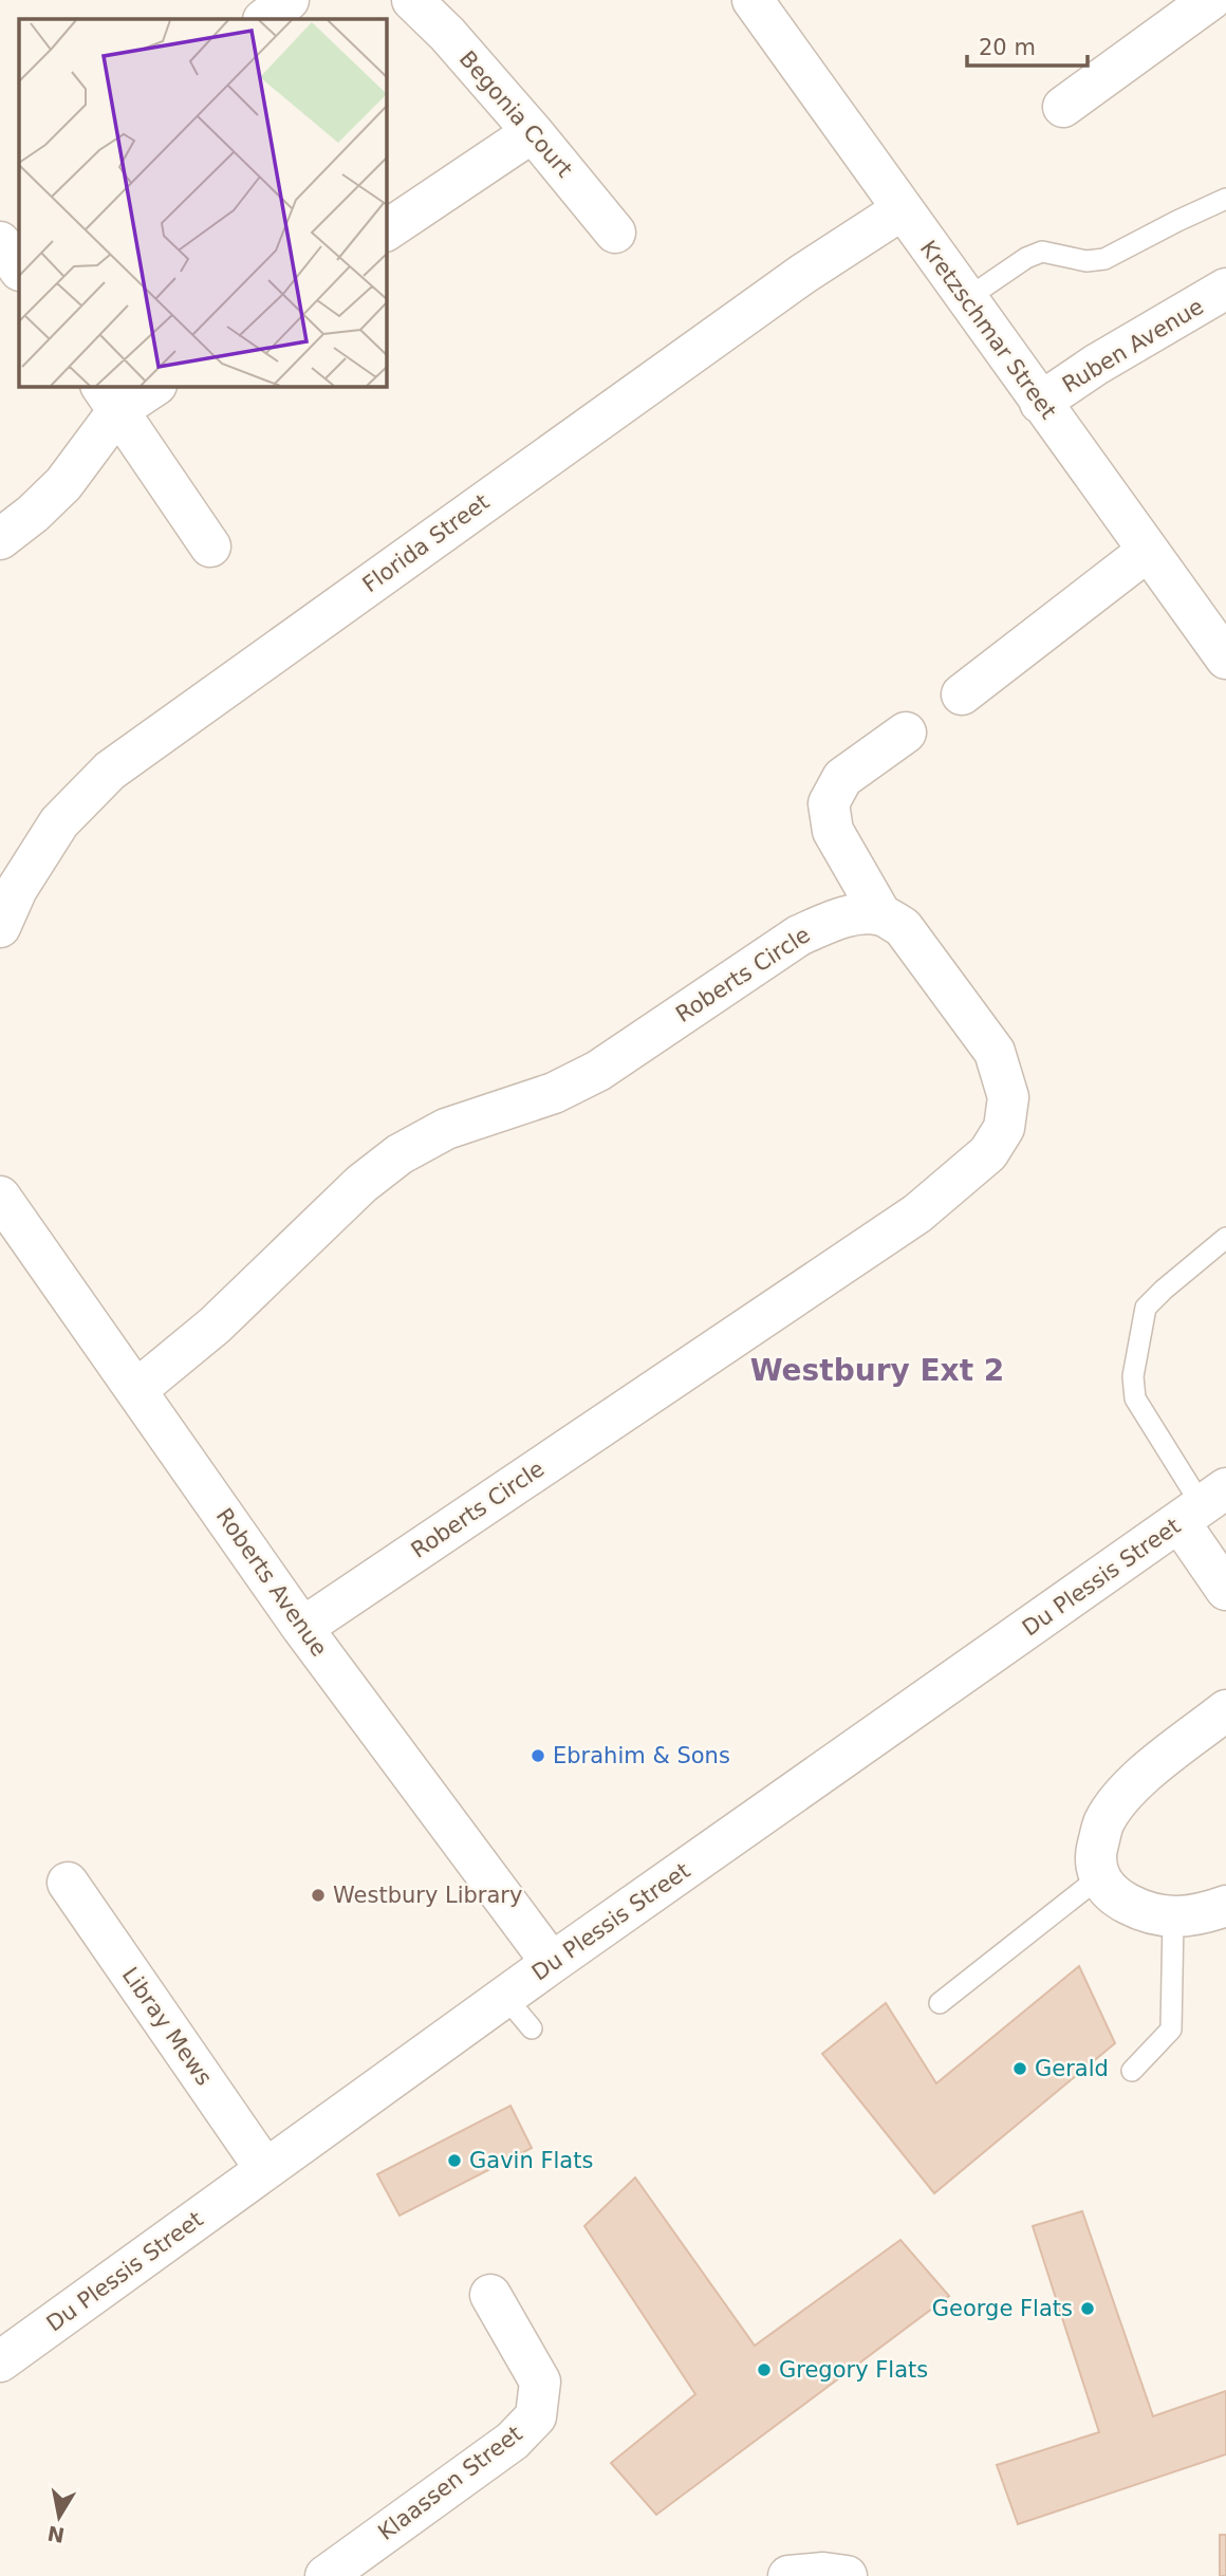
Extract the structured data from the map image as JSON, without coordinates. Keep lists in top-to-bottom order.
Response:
{
  "streets": {
    "street": [
      "Begonia Court",
      "Kretzschmar Street",
      "Ruben Avenue",
      "Florida Street",
      "Roberts Circle",
      "Du Plessis Street",
      "Roberts Avenue",
      "Libray Mews",
      "Klaassen Street"
    ]
  },
  "crossings": [
    ["Kretzschmar Street", "Ruben Avenue"],
    ["Kretzschmar Street", "Florida Street"],
    ["Roberts Circle", "Roberts Avenue"],
    ["Du Plessis Street", "Roberts Avenue"],
    ["Du Plessis Street", "Libray Mews"]
  ],
  "districts": ["Westbury Ext 2"],
  "places": [
    "Ebrahim & Sons",
    "Westbury Library",
    "Gerald",
    "Gavin Flats",
    "George Flats",
    "Gregory Flats"
  ],
  "scale_bar": "20 m",
  "north": "bottom"
}
